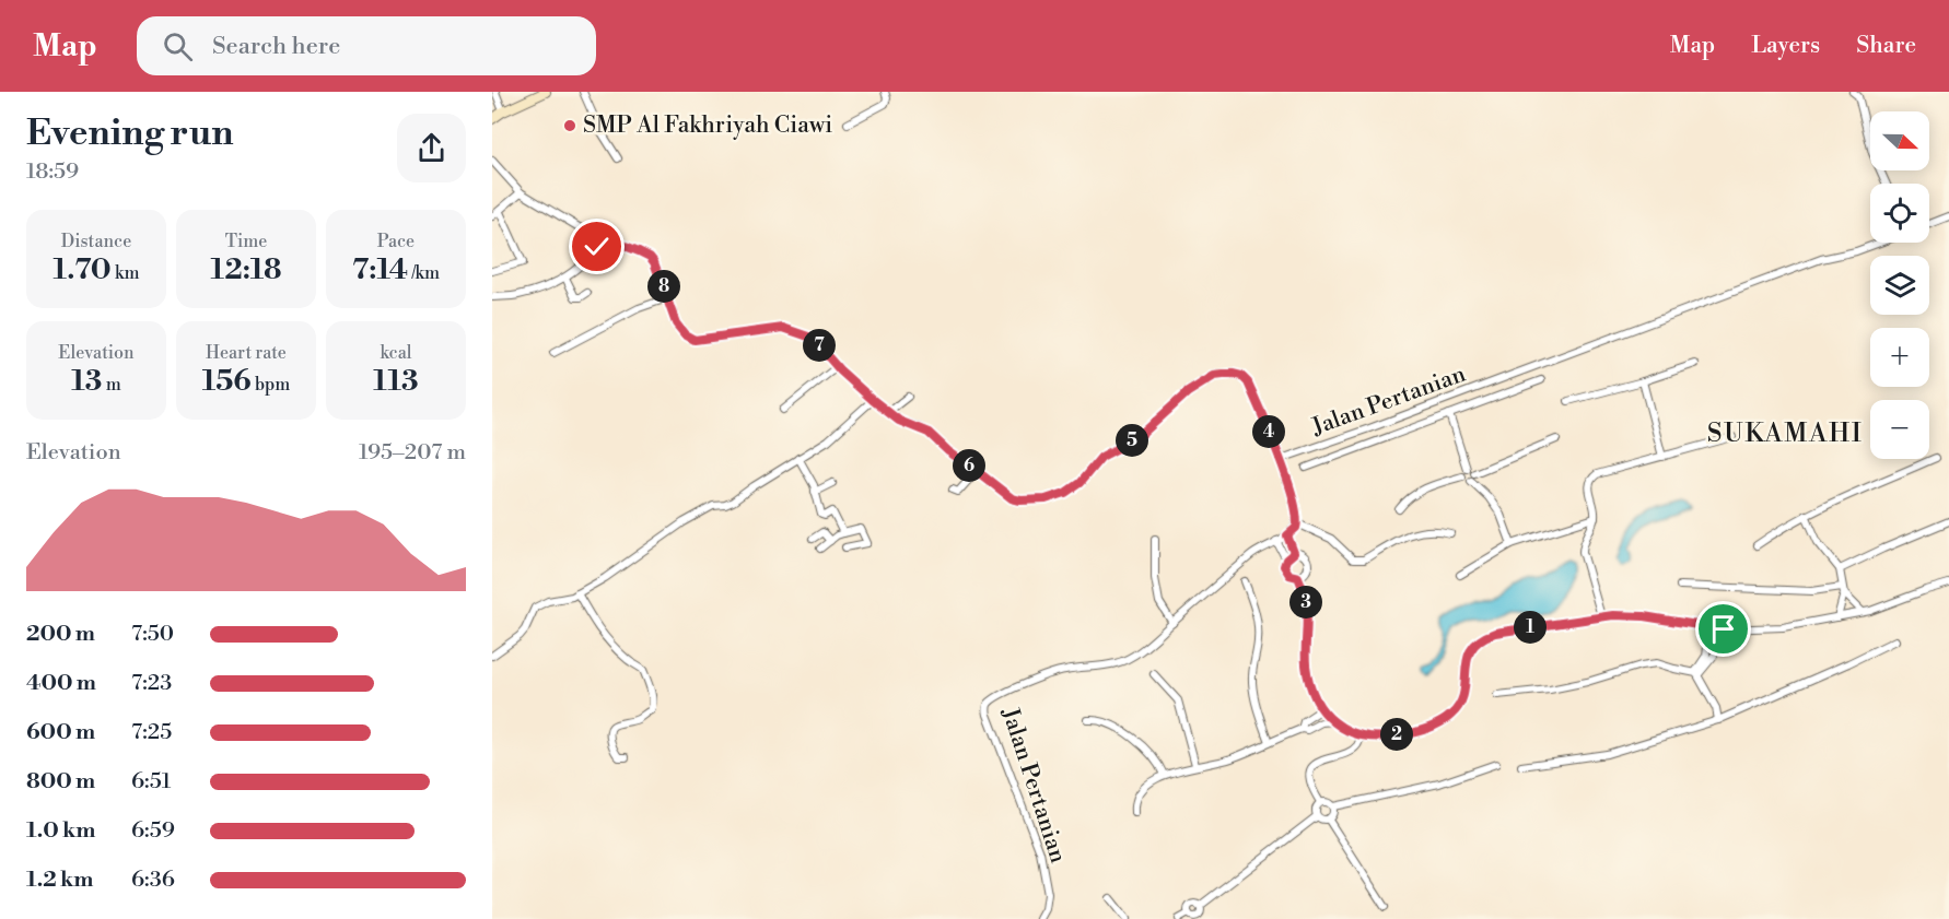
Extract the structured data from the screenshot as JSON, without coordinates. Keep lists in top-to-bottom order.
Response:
{
  "streets": {
    "street": ["Jalan Pertanian"]
  },
  "districts": ["SUKAMAHI"],
  "places": ["SMP Al Fakhriyah Ciawi"],
  "north": "right",
  "page": {
    "header": "Map",
    "search": "Search here",
    "nav": ["Map", "Layers", "Share"],
    "heading": ["Evening run", "18:59"],
    "map_buttons": ["+", "−"],
    "stats": [
      ["Distance", "1.70 km"],
      ["Time", "12:18"],
      ["Pace", "7:14 /km"],
      ["Elevation", "13 m"],
      ["Heart rate", "156 bpm"],
      ["kcal", "113"]
    ],
    "pins": [
      "8",
      "7",
      "4",
      "5",
      "6",
      "3",
      "1",
      "2"
    ],
    "chart": ["Elevation", "195–207 m"],
    "list": [
      {
        "name": "200 m",
        "note": "7:50"
      },
      {
        "name": "400 m",
        "note": "7:23"
      },
      {
        "name": "600 m",
        "note": "7:25"
      },
      {
        "name": "800 m",
        "note": "6:51"
      },
      {
        "name": "1.0 km",
        "note": "6:59"
      },
      {
        "name": "1.2 km",
        "note": "6:36"
      }
    ]
  }
}
